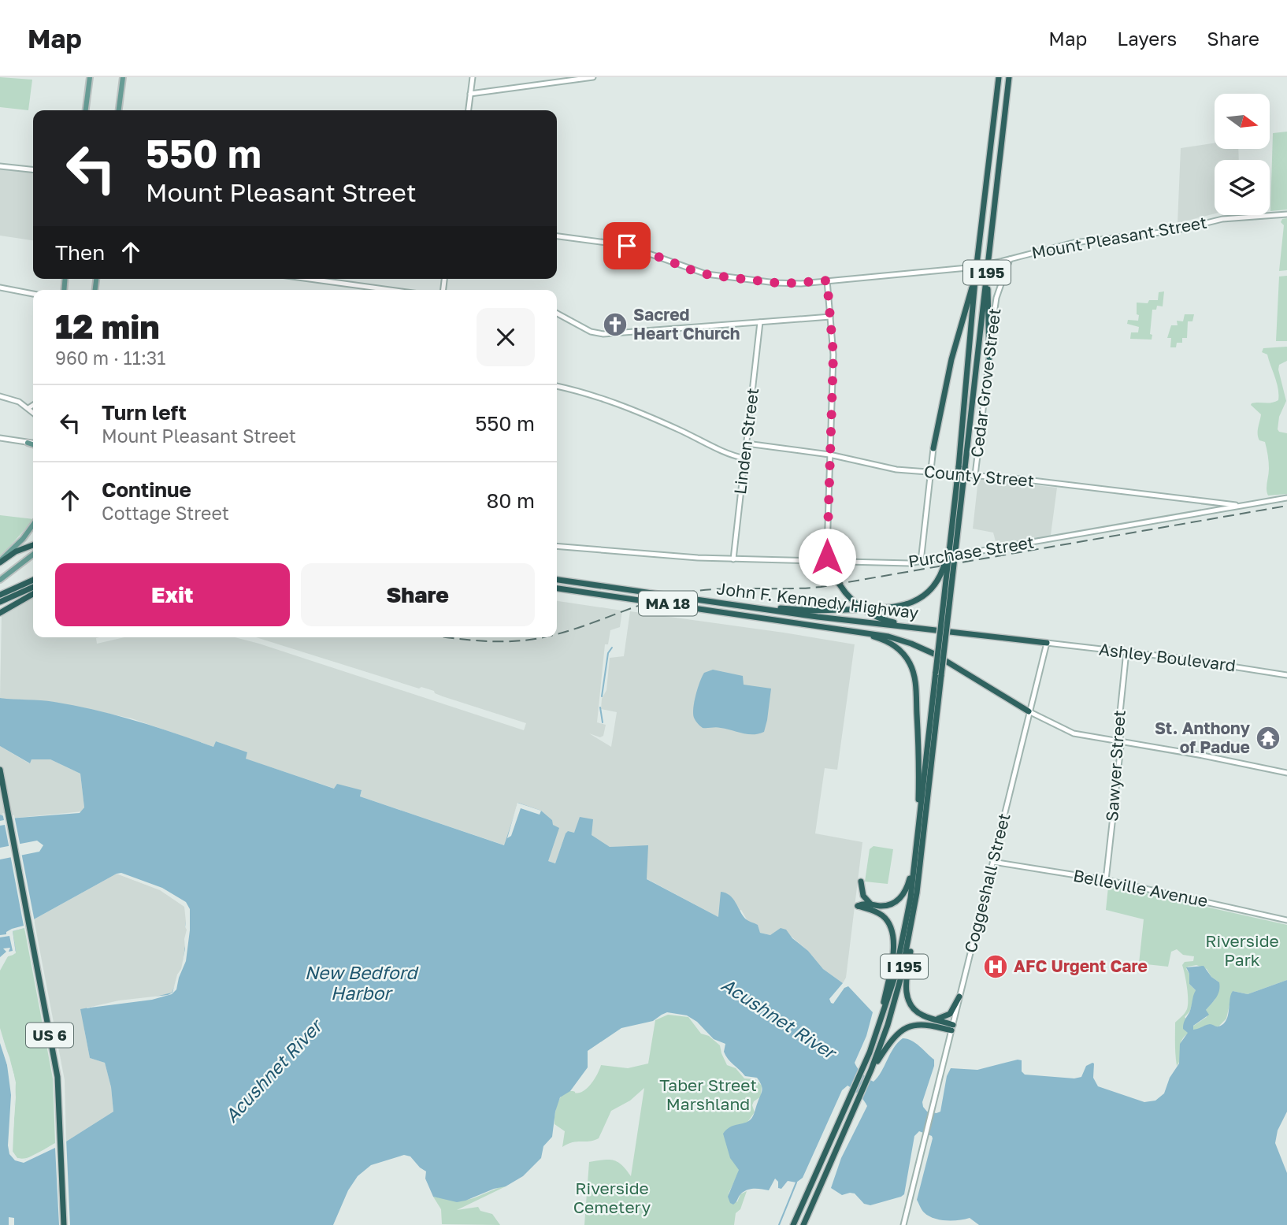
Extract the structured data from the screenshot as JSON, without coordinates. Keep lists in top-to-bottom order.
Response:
{
  "streets": {
    "highway": [
      "I 195",
      "John F. Kennedy Highway",
      "MA 18",
      "US 6"
    ],
    "main road": [
      "Mount Pleasant Street",
      "Cedar Grove Street",
      "Linden Street",
      "County Street",
      "Purchase Street",
      "Ashley Boulevard",
      "Sawyer Street",
      "Coggeshall Street",
      "Belleville Avenue"
    ]
  },
  "crossings": [
    ["Mount Pleasant Street", "Cedar Grove Street"],
    ["Cedar Grove Street", "County Street"],
    ["Linden Street", "County Street"],
    ["Linden Street", "Purchase Street"],
    ["County Street", "Purchase Street"],
    ["John F. Kennedy Highway", "MA 18"],
    ["John F. Kennedy Highway", "Ashley Boulevard"],
    ["John F. Kennedy Highway", "Coggeshall Street"],
    ["MA 18", "Sawyer Street"],
    ["MA 18", "Coggeshall Street"],
    ["Ashley Boulevard", "Sawyer Street"],
    ["Ashley Boulevard", "Coggeshall Street"],
    ["Sawyer Street", "Belleville Avenue"],
    ["Coggeshall Street", "Belleville Avenue"]
  ],
  "water": ["New Bedford Harbor", "Acushnet River"],
  "parks": ["Riverside Park", "Taber Street Marshland", "Riverside Cemetery"],
  "places": {
    "church": ["Sacred Heart Church"],
    "temple": ["St. Anthony of Padue"],
    "hospital": ["AFC Urgent Care"]
  },
  "north": "right",
  "page": {
    "header": "Map",
    "nav": ["Map", "Layers", "Share"],
    "turn": ["550 m", "Mount Pleasant Street"],
    "then": "Then",
    "heading": ["12 min", "960 m · 11:31"],
    "list": [
      {
        "name": "Turn left",
        "note": "Mount Pleasant Street",
        "value": "550 m"
      },
      {
        "name": "Continue",
        "note": "Cottage Street",
        "value": "80 m"
      }
    ],
    "buttons": ["Exit", "Share"]
  }
}
